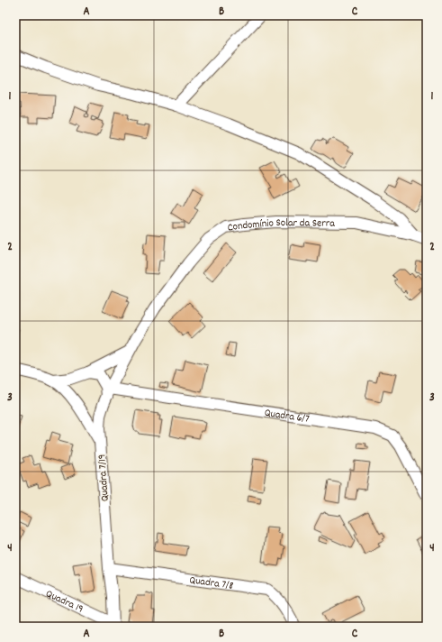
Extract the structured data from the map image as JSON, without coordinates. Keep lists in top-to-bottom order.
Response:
{
  "streets": {
    "street": [
      "Condomínio Solar da Serra",
      "Quadra 6/7",
      "Quadra 7/19",
      "Quadra 7/8",
      "Quadra 19"
    ]
  },
  "crossings": [
    ["Condomínio Solar da Serra", "Quadra 6/7"],
    ["Condomínio Solar da Serra", "Quadra 7/19"],
    ["Quadra 6/7", "Quadra 7/19"],
    ["Quadra 7/19", "Quadra 7/8"],
    ["Quadra 7/19", "Quadra 19"]
  ],
  "grid": {
    "columns": ["A", "B", "C"],
    "rows": [
      "1",
      "2",
      "3",
      "4"
    ]
  }
}
